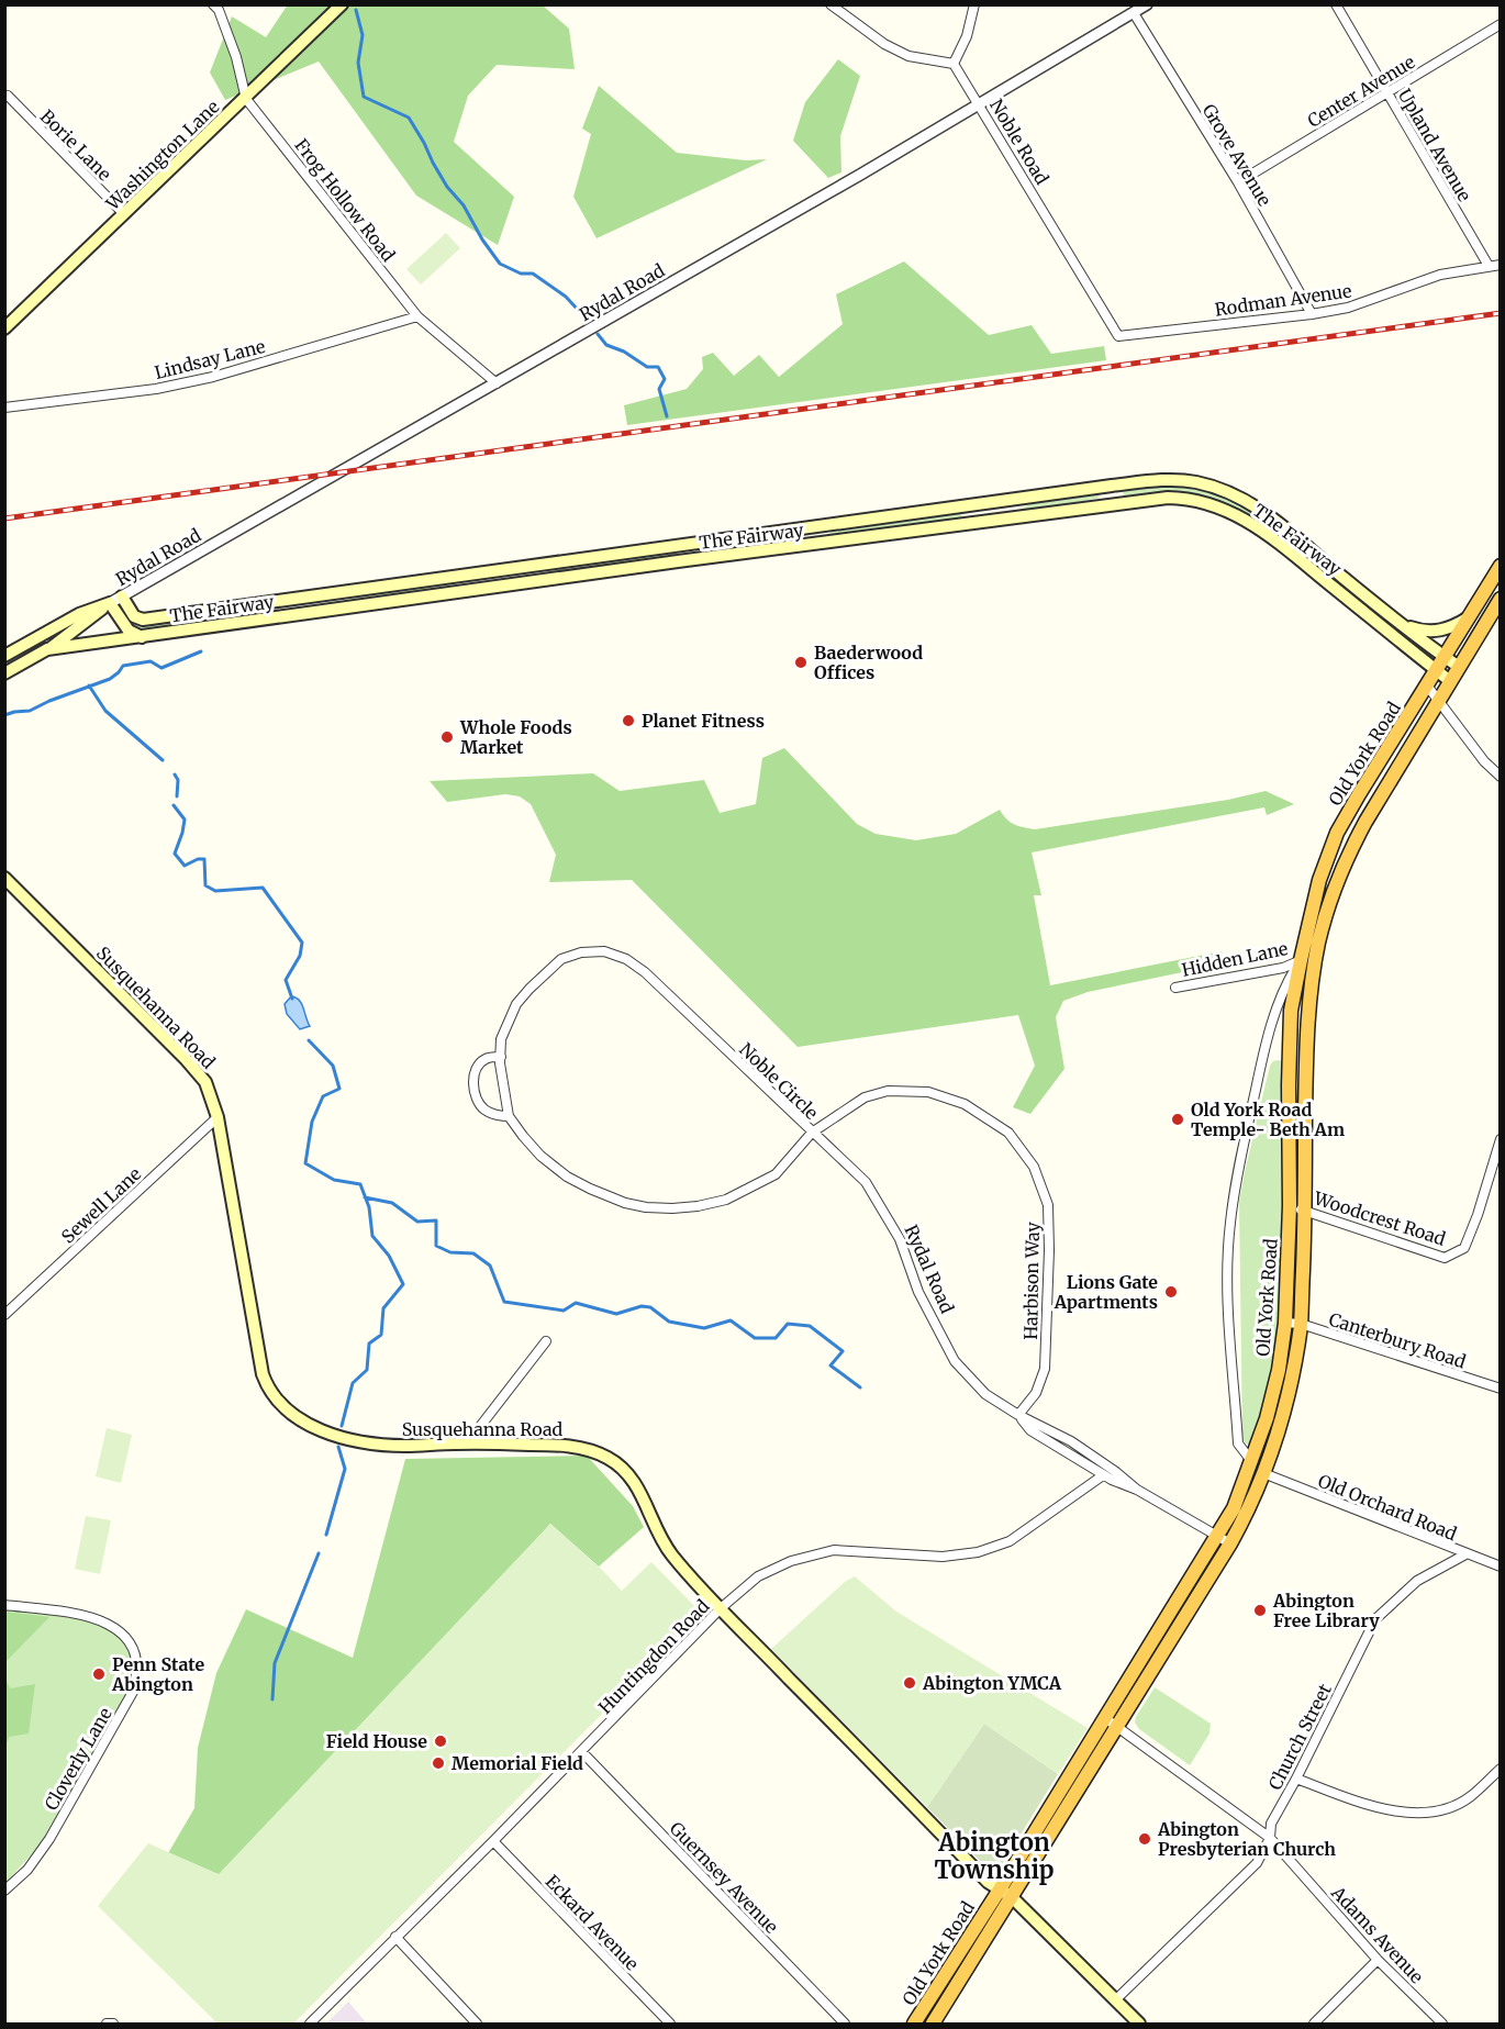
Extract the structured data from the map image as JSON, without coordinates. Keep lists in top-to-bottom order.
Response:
{
  "streets": {
    "highway": ["Old York Road"],
    "main road": [
      "Washington Lane",
      "Rydal Road",
      "The Fairway",
      "Susquehanna Road"
    ],
    "street": [
      "Center Avenue",
      "Noble Road",
      "Borie Lane",
      "Upland Avenue",
      "Grove Avenue",
      "Frog Hollow Road",
      "Rodman Avenue",
      "Lindsay Lane",
      "Hidden Lane",
      "Noble Circle",
      "Sewell Lane",
      "Woodcrest Road",
      "Harbison Way",
      "Canterbury Road",
      "Old Orchard Road",
      "Huntingdon Road",
      "Church Street",
      "Cloverly Lane",
      "Guernsey Avenue",
      "Eckard Avenue",
      "Adams Avenue"
    ]
  },
  "crossings": [
    ["Center Avenue", "Upland Avenue"],
    ["Center Avenue", "Grove Avenue"],
    ["Noble Road", "Rydal Road"],
    ["Noble Road", "Rodman Avenue"],
    ["Borie Lane", "Washington Lane"],
    ["Upland Avenue", "Rodman Avenue"],
    ["Washington Lane", "Frog Hollow Road"],
    ["Grove Avenue", "Rydal Road"],
    ["Grove Avenue", "Rodman Avenue"],
    ["Frog Hollow Road", "Rydal Road"],
    ["Frog Hollow Road", "Lindsay Lane"],
    ["Rydal Road", "The Fairway"],
    ["Rydal Road", "Old York Road"],
    ["Rydal Road", "Noble Circle"],
    ["Rydal Road", "Harbison Way"],
    ["Rydal Road", "Huntingdon Road"],
    ["The Fairway", "Old York Road"],
    ["Old York Road", "Hidden Lane"],
    ["Old York Road", "Susquehanna Road"],
    ["Old York Road", "Woodcrest Road"],
    ["Old York Road", "Canterbury Road"],
    ["Old York Road", "Old Orchard Road"],
    ["Old York Road", "Adams Avenue"],
    ["Susquehanna Road", "Sewell Lane"],
    ["Susquehanna Road", "Huntingdon Road"],
    ["Susquehanna Road", "Church Street"],
    ["Noble Circle", "Harbison Way"],
    ["Old Orchard Road", "Church Street"],
    ["Huntingdon Road", "Guernsey Avenue"],
    ["Huntingdon Road", "Eckard Avenue"],
    ["Church Street", "Adams Avenue"]
  ],
  "districts": ["Abington Township"],
  "places": [
    "Baederwood Offices",
    "Planet Fitness",
    "Whole Foods Market",
    "Old York Road Temple- Beth Am",
    "Lions Gate Apartments",
    "Abington Free Library",
    "Penn State Abington",
    "Abington YMCA",
    "Field House",
    "Memorial Field",
    "Abington Presbyterian Church"
  ]
}
